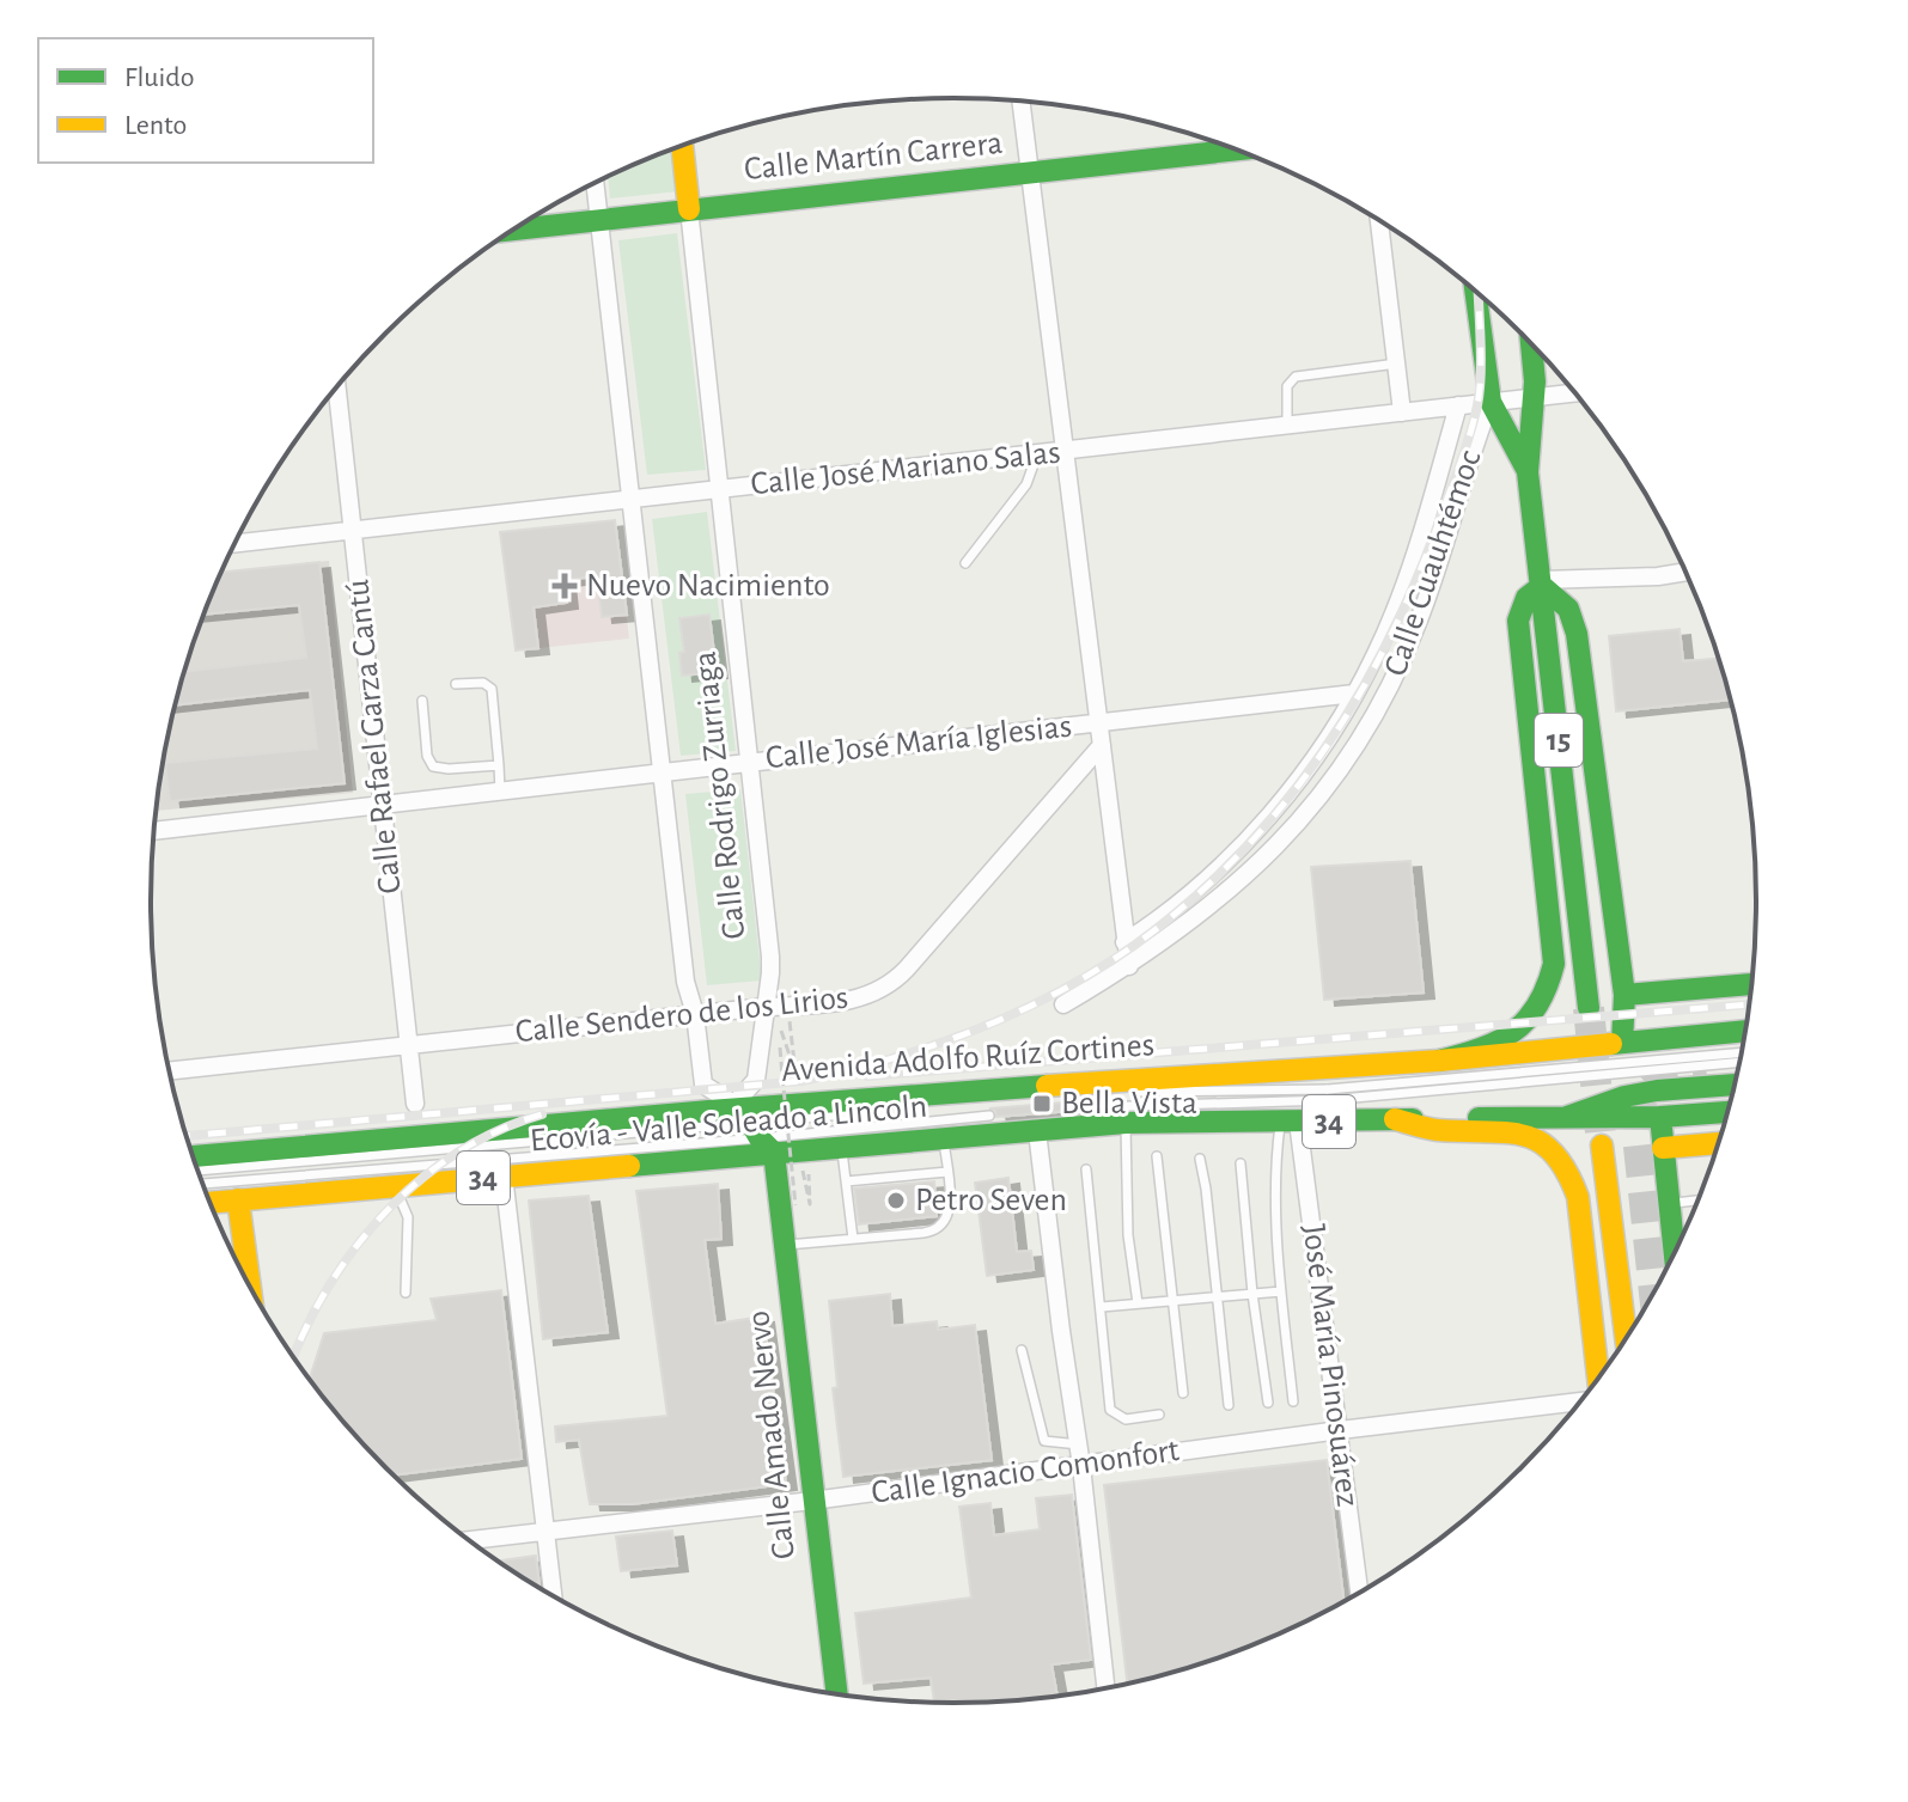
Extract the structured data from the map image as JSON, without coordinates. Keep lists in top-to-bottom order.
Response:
{
  "streets": {
    "main road": [
      "Calle Martín Carrera",
      "15",
      "Calle Rodrigo Zurriaga",
      "Avenida Adolfo Ruíz Cortines",
      "34",
      "Calle Amado Nervo"
    ],
    "street": [
      "Calle José Mariano Salas",
      "Calle Cuauhtémoc",
      "Calle Rafael Garza Cantú",
      "Calle José María Iglesias",
      "Calle Sendero de los Lirios",
      "José María Pinosuárez",
      "Calle Ignacio Comonfort"
    ],
    "lane": ["Ecovía - Valle Soleado a Lincoln"]
  },
  "crossings": [
    ["Calle Martín Carrera", "Calle Rodrigo Zurriaga"],
    ["Calle José Mariano Salas", "Calle Cuauhtémoc"],
    ["Calle José Mariano Salas", "Calle Rafael Garza Cantú"],
    ["Calle José Mariano Salas", "15"],
    ["Calle José Mariano Salas", "Calle Rodrigo Zurriaga"],
    ["Calle Cuauhtémoc", "15"],
    ["Calle Cuauhtémoc", "Calle José María Iglesias"],
    ["Calle Rafael Garza Cantú", "Calle José María Iglesias"],
    ["Calle Rafael Garza Cantú", "Calle Sendero de los Lirios"],
    ["Calle José María Iglesias", "Calle Rodrigo Zurriaga"],
    ["Calle Rodrigo Zurriaga", "Calle Sendero de los Lirios"],
    ["Calle Rodrigo Zurriaga", "Avenida Adolfo Ruíz Cortines"],
    ["Calle Rodrigo Zurriaga", "Ecovía - Valle Soleado a Lincoln"],
    ["Calle Rodrigo Zurriaga", "Calle Amado Nervo"],
    ["Avenida Adolfo Ruíz Cortines", "Ecovía - Valle Soleado a Lincoln"],
    ["Avenida Adolfo Ruíz Cortines", "José María Pinosuárez"],
    ["Avenida Adolfo Ruíz Cortines", "Calle Amado Nervo"],
    ["Ecovía - Valle Soleado a Lincoln", "Calle Amado Nervo"],
    ["José María Pinosuárez", "Calle Ignacio Comonfort"],
    ["Calle Amado Nervo", "Calle Ignacio Comonfort"]
  ],
  "places": {
    "health": ["Nuevo Nacimiento"],
    "transit": ["Bella Vista"],
    "other": ["Petro Seven"]
  },
  "legend": ["Fluido", "Lento"]
}
